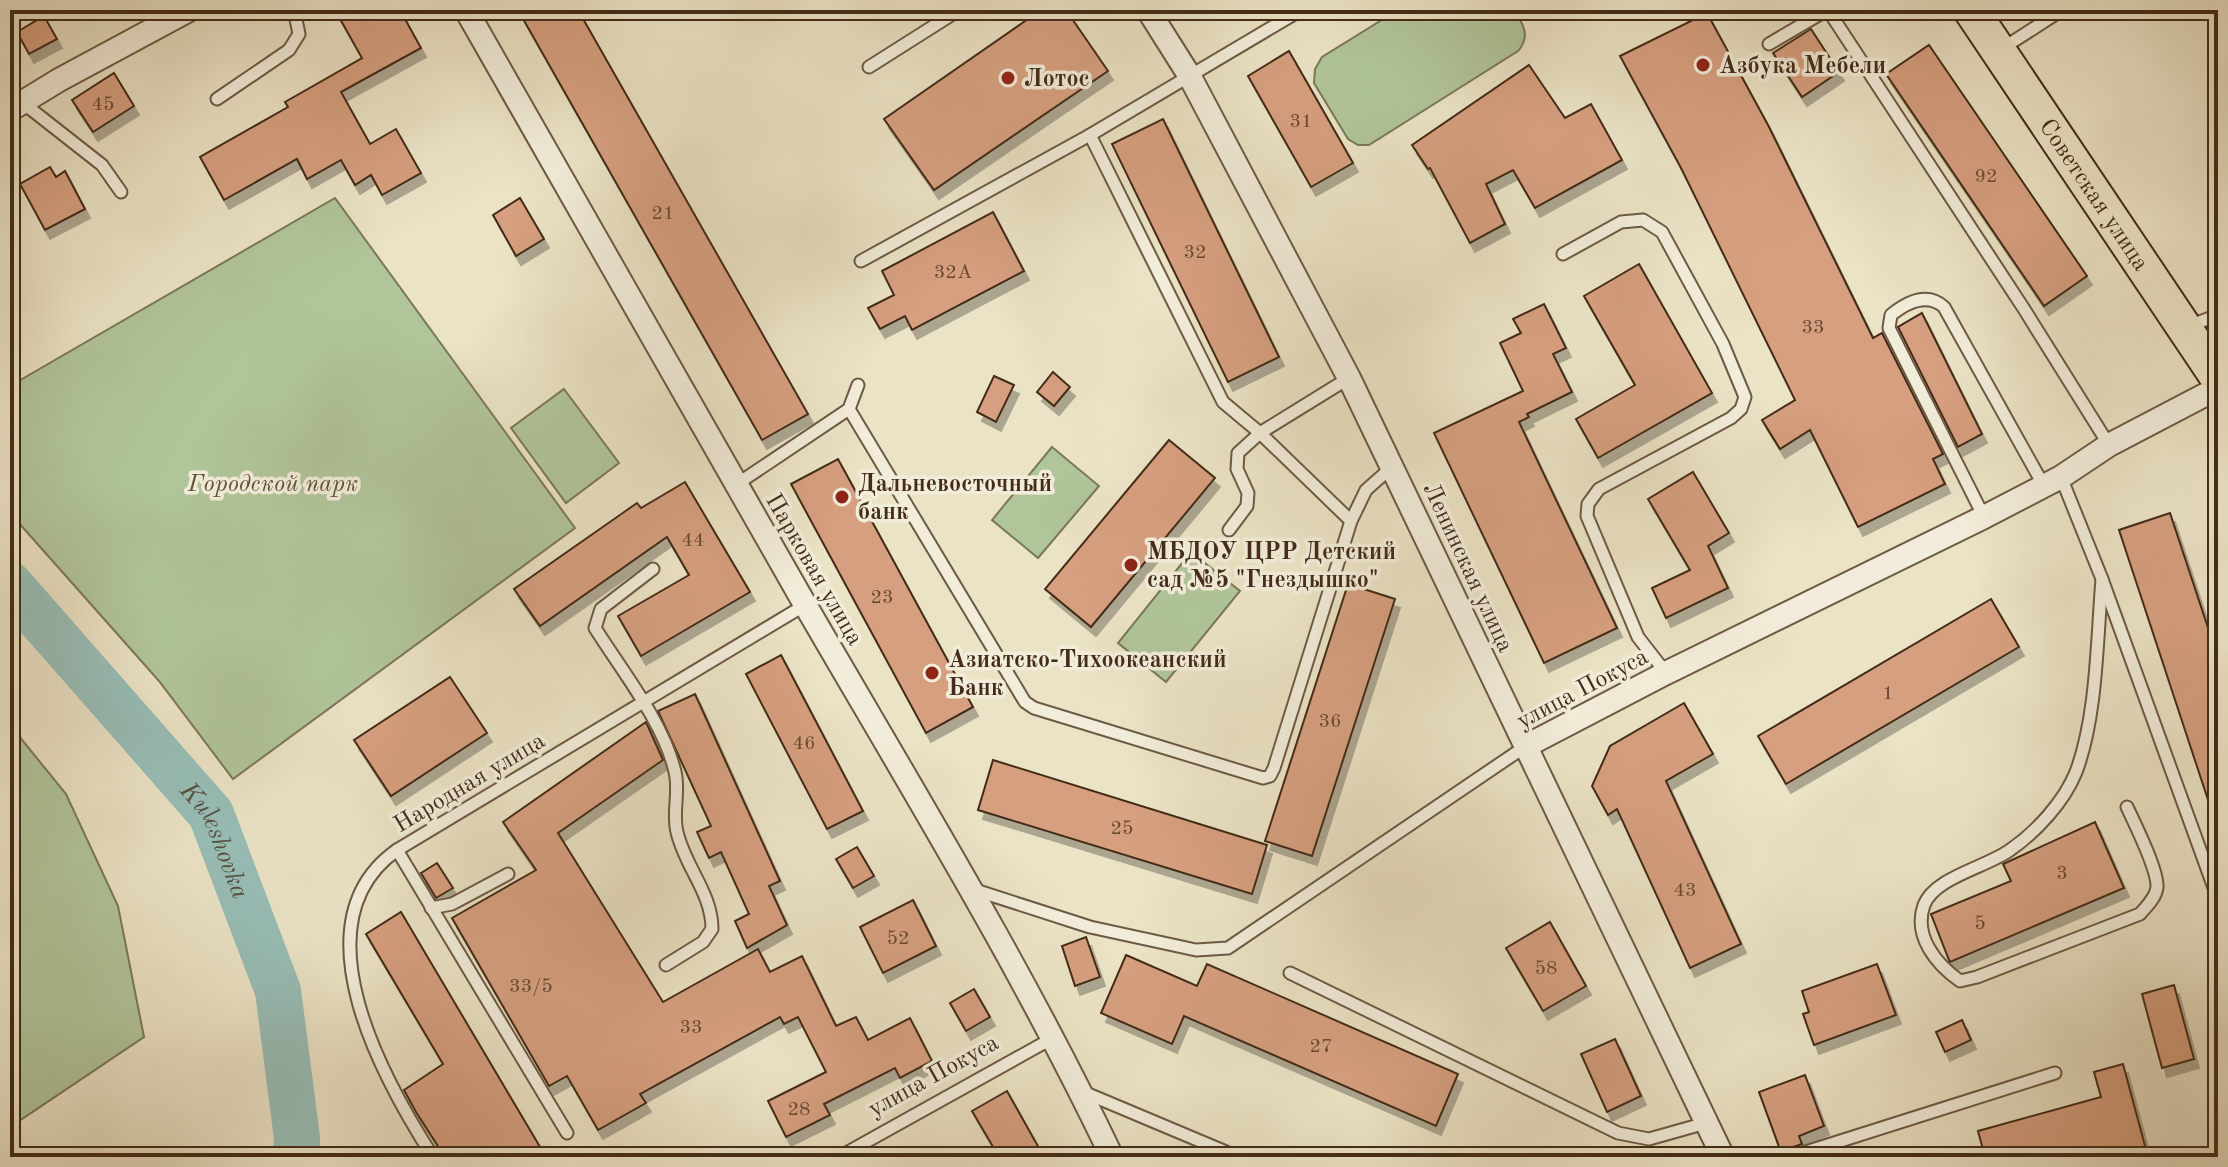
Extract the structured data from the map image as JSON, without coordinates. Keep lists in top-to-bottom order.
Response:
{
  "streets": {
    "main road": ["Советская улица"],
    "street": ["Ленинская улица", "Парковая улица", "улица Покуса"],
    "lane": ["Народная улица"]
  },
  "crossings": [
    ["Ленинская улица", "улица Покуса"],
    ["Парковая улица", "улица Покуса"],
    ["Парковая улица", "Народная улица"]
  ],
  "water": ["Kuleshovka"],
  "parks": ["Городской парк"],
  "places": [
    "Азбука Мебели",
    "Лотос",
    "Дальневосточный банк",
    "МБДОУ ЦРР Детский сад №5 \"Гнездышко\"",
    "Азиатско-Тихоокеанский Банк"
  ],
  "house_numbers": [
    "45",
    "31",
    "92",
    "21",
    "32",
    "32А",
    "33",
    "44",
    "23",
    "1",
    "36",
    "46",
    "25",
    "3",
    "43",
    "5",
    "52",
    "58",
    "33/5",
    "33",
    "27",
    "28"
  ]
}
